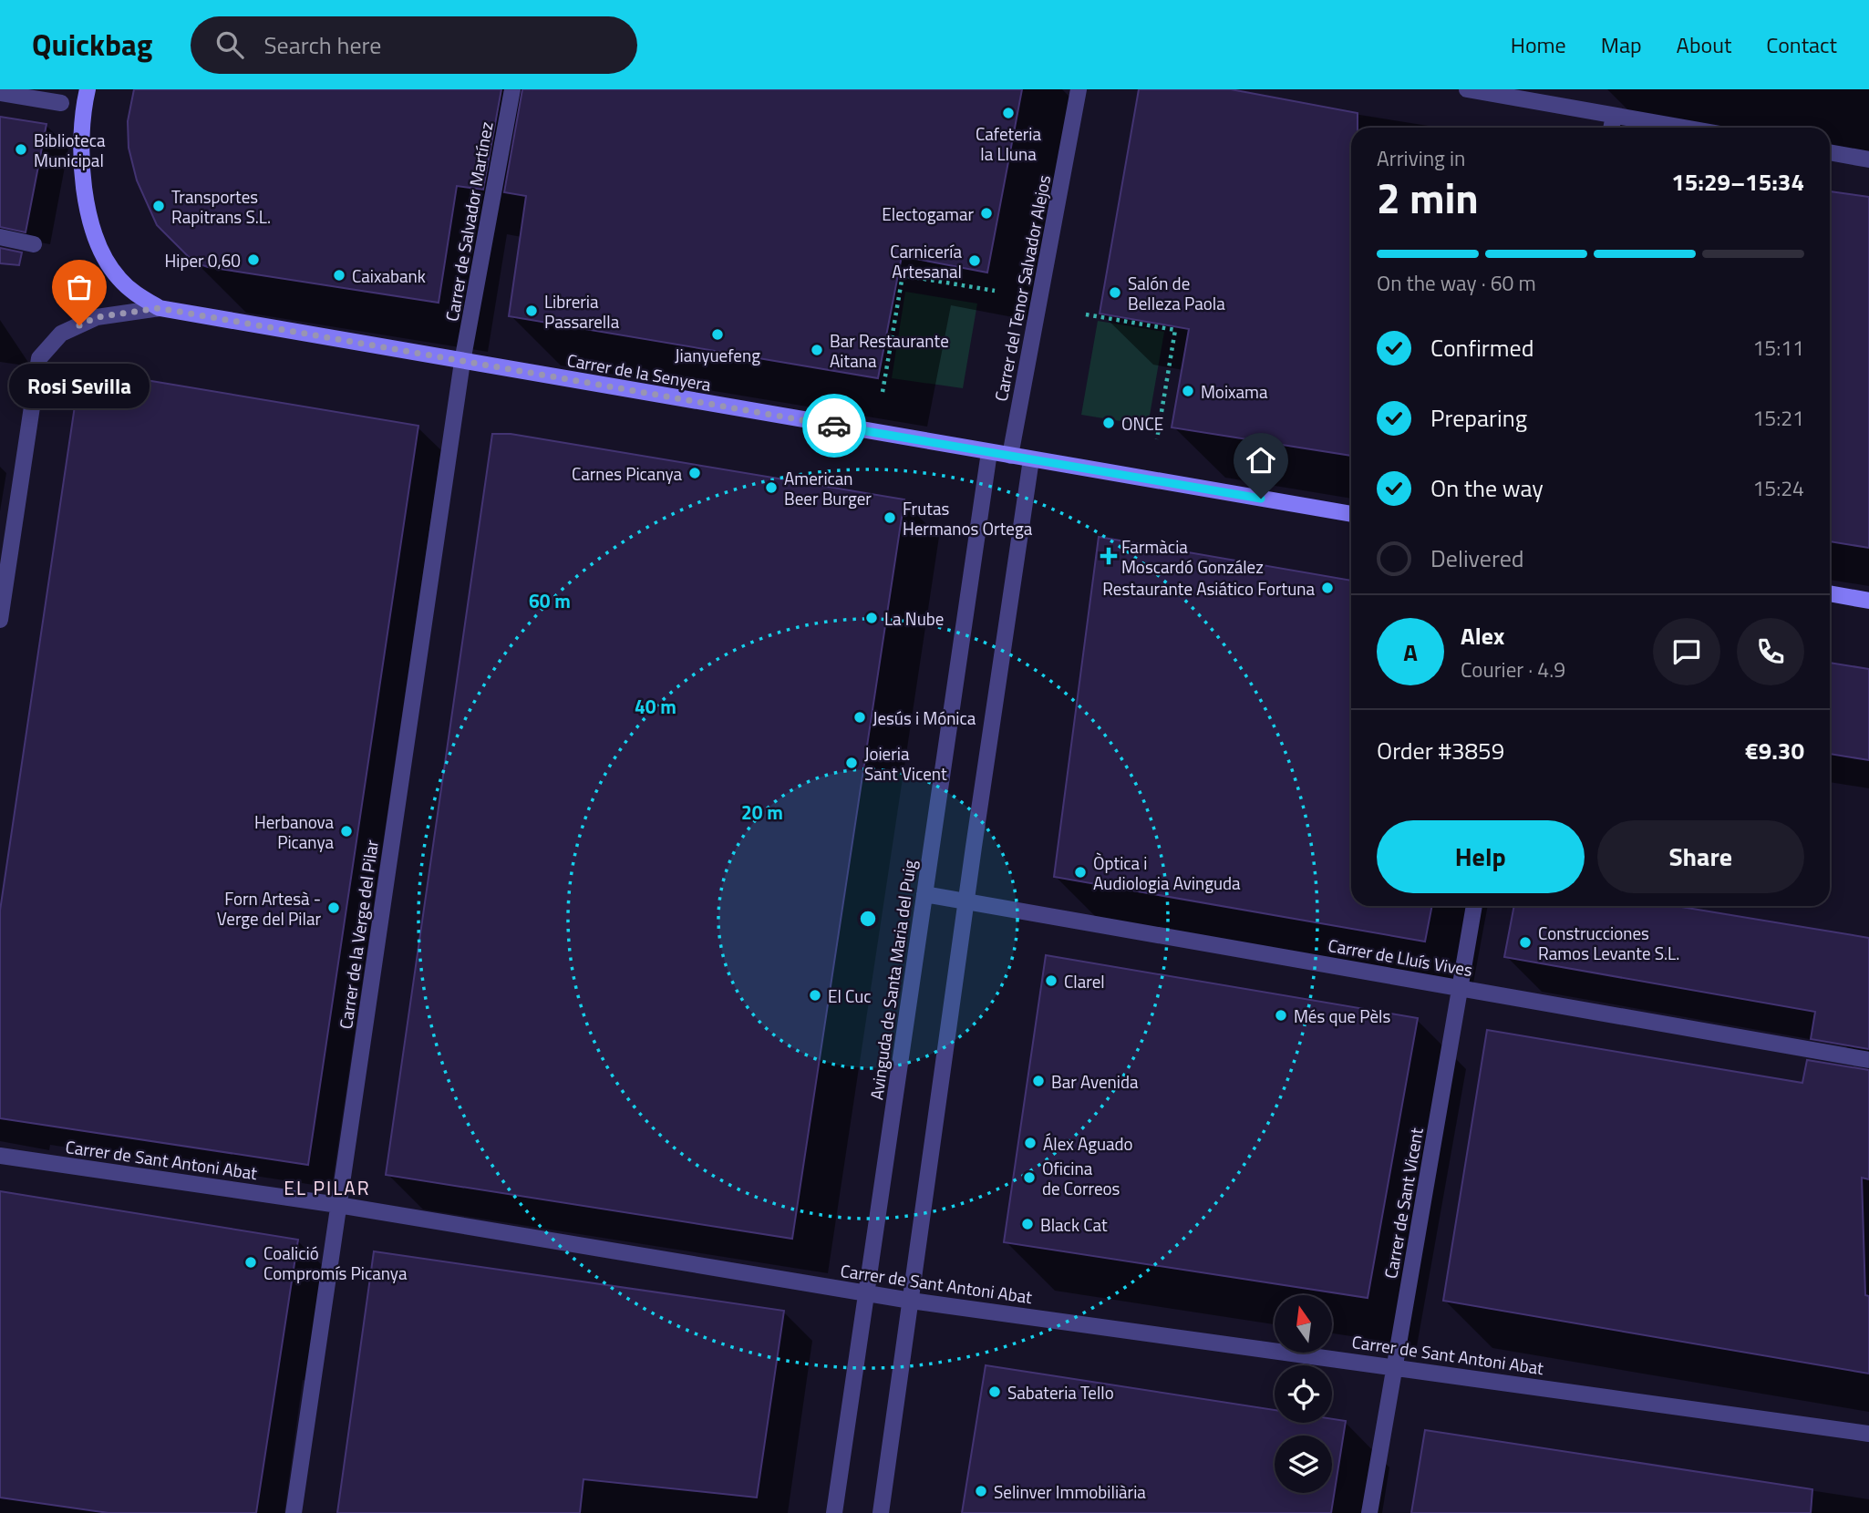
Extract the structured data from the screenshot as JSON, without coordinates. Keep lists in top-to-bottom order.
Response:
{
  "streets": {
    "street": [
      "Carrer de Salvador Martínez",
      "Carrer del Tenor Salvador Alejos",
      "Carrer de la Senyera",
      "Carrer de la Verge del Pilar",
      "Carrer de Lluís Vives",
      "Avinguda de Santa Maria del Puig",
      "Carrer de Sant Antoni Abat",
      "Carrer de Sant Vicent"
    ]
  },
  "crossings": [
    ["Carrer de Salvador Martínez", "Carrer de la Senyera"],
    ["Carrer de Salvador Martínez", "Carrer de la Verge del Pilar"],
    ["Carrer del Tenor Salvador Alejos", "Carrer de la Senyera"],
    ["Carrer de la Senyera", "Carrer de la Verge del Pilar"],
    ["Carrer de la Senyera", "Avinguda de Santa Maria del Puig"],
    ["Carrer de la Verge del Pilar", "Carrer de Sant Antoni Abat"],
    ["Carrer de Lluís Vives", "Avinguda de Santa Maria del Puig"],
    ["Carrer de Lluís Vives", "Carrer de Sant Vicent"],
    ["Avinguda de Santa Maria del Puig", "Carrer de Sant Antoni Abat"],
    ["Carrer de Sant Antoni Abat", "Carrer de Sant Vicent"]
  ],
  "districts": ["EL PILAR"],
  "places": {
    "other": [
      "Cafeteria la Lluna",
      "Biblioteca Municipal",
      "Transportes Rapitrans S.L.",
      "Electogamar",
      "Hiper 0,60",
      "Carnicería Artesanal",
      "Caixabank",
      "Salón de Belleza Paola",
      "Libreria Passarella",
      "Rosi Sevilla",
      "Jianyuefeng",
      "Bar Restaurante Aitana",
      "Moixama",
      "ONCE",
      "Carnes Picanya",
      "American Beer Burger",
      "Frutas Hermanos Ortega",
      "Restaurante Asiático Fortuna",
      "La Nube",
      "Jesús i Mónica",
      "Joieria Sant Vicent",
      "Herbanova Picanya",
      "Òptica i Audiologia Avinguda",
      "Forn Artesà - Verge del Pilar",
      "Construcciones Ramos Levante S.L.",
      "Clarel",
      "El Cuc",
      "Més que Pèls",
      "Bar Avenida",
      "Álex Aguado",
      "Oficina de Correos",
      "Black Cat",
      "Coalició Compromís Picanya",
      "Sabateria Tello",
      "Selinver Immobiliària"
    ],
    "health": ["Farmàcia Moscardó González"]
  },
  "north": "top",
  "page": {
    "header": "Quickbag",
    "search": "Search here",
    "nav": [
      "Home",
      "Map",
      "About",
      "Contact"
    ],
    "heading": ["2 min", "Arriving in", "15:29–15:34"],
    "panel": [
      "Alex",
      "Courier · 4.9",
      "Order #3859",
      "€9.30"
    ],
    "bar": "On the way · 60 m",
    "list": [
      ["Confirmed", "15:11"],
      ["Preparing", "15:21"],
      ["On the way", "15:24"],
      "Delivered"
    ],
    "bubble": "Rosi Sevilla",
    "round": "A",
    "buttons": ["Help", "Share"]
  },
  "rings": ["60 m", "40 m", "20 m"]
}
